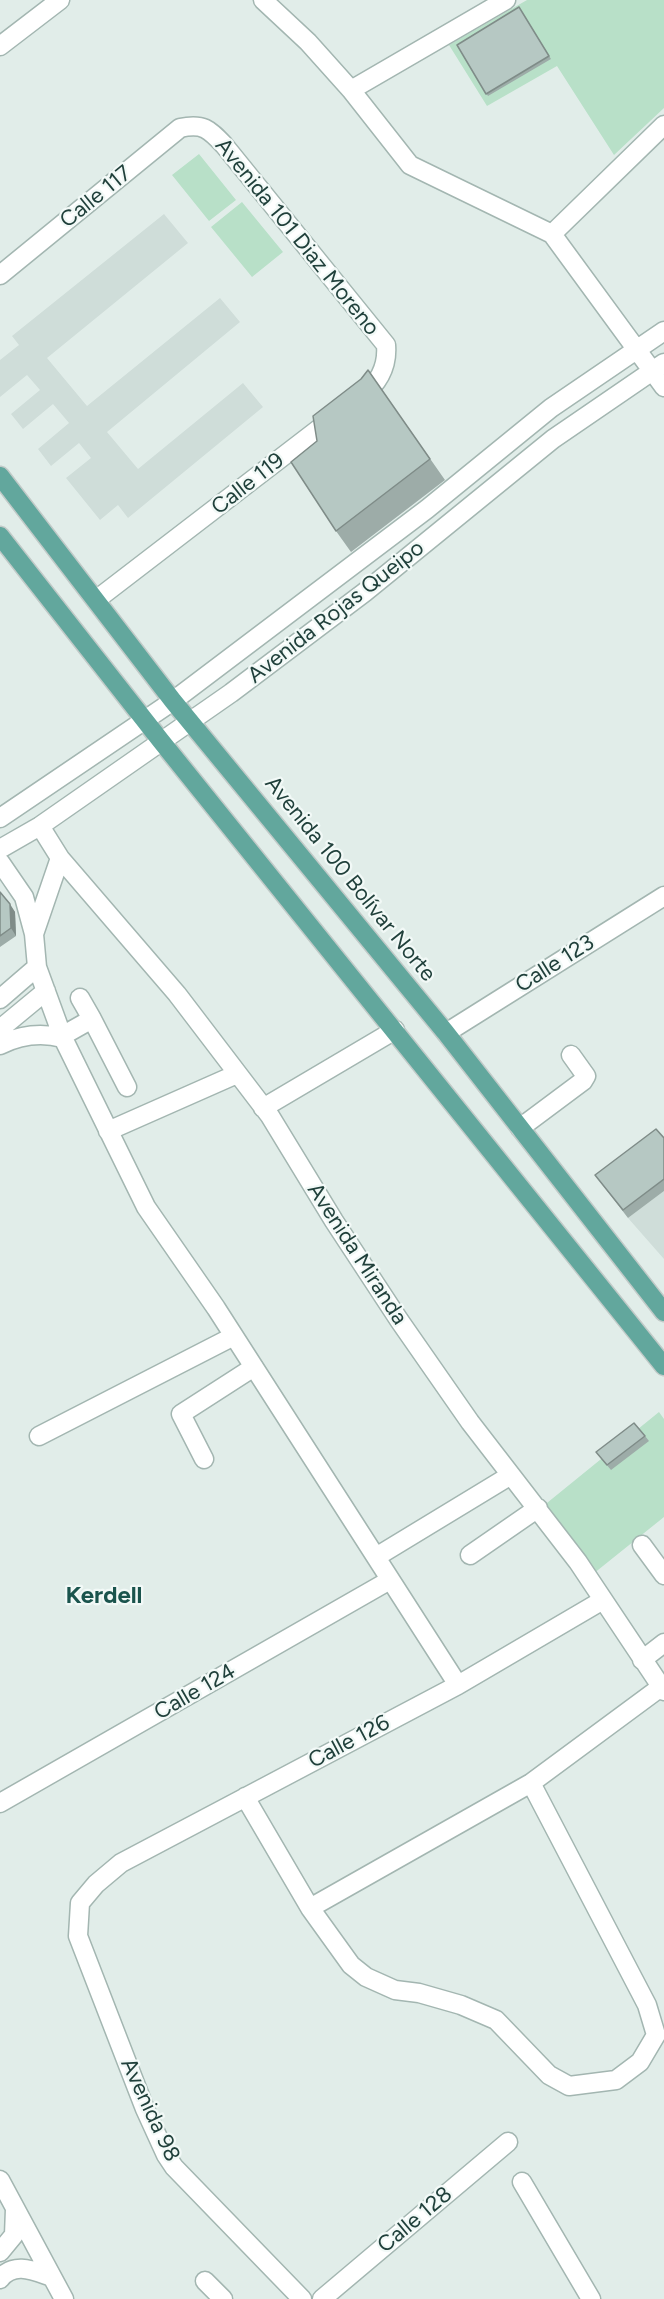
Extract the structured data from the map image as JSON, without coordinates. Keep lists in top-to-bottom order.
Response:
{
  "streets": {
    "main road": ["Avenida 100 Bolívar Norte"],
    "street": [
      "Calle 117",
      "Avenida 101 Diaz Moreno",
      "Calle 119",
      "Avenida Rojas Queipo",
      "Calle 123",
      "Avenida Miranda",
      "Calle 124",
      "Calle 126",
      "Avenida 98",
      "Calle 128"
    ]
  },
  "crossings": [
    ["Calle 117", "Avenida 101 Diaz Moreno"],
    ["Avenida 101 Diaz Moreno", "Calle 119"],
    ["Calle 119", "Avenida 100 Bolívar Norte"],
    ["Avenida Rojas Queipo", "Avenida 100 Bolívar Norte"],
    ["Avenida Rojas Queipo", "Avenida Miranda"],
    ["Avenida 100 Bolívar Norte", "Calle 123"],
    ["Avenida Miranda", "Calle 126"],
    ["Calle 126", "Avenida 98"]
  ],
  "districts": ["Kerdell"]
}
